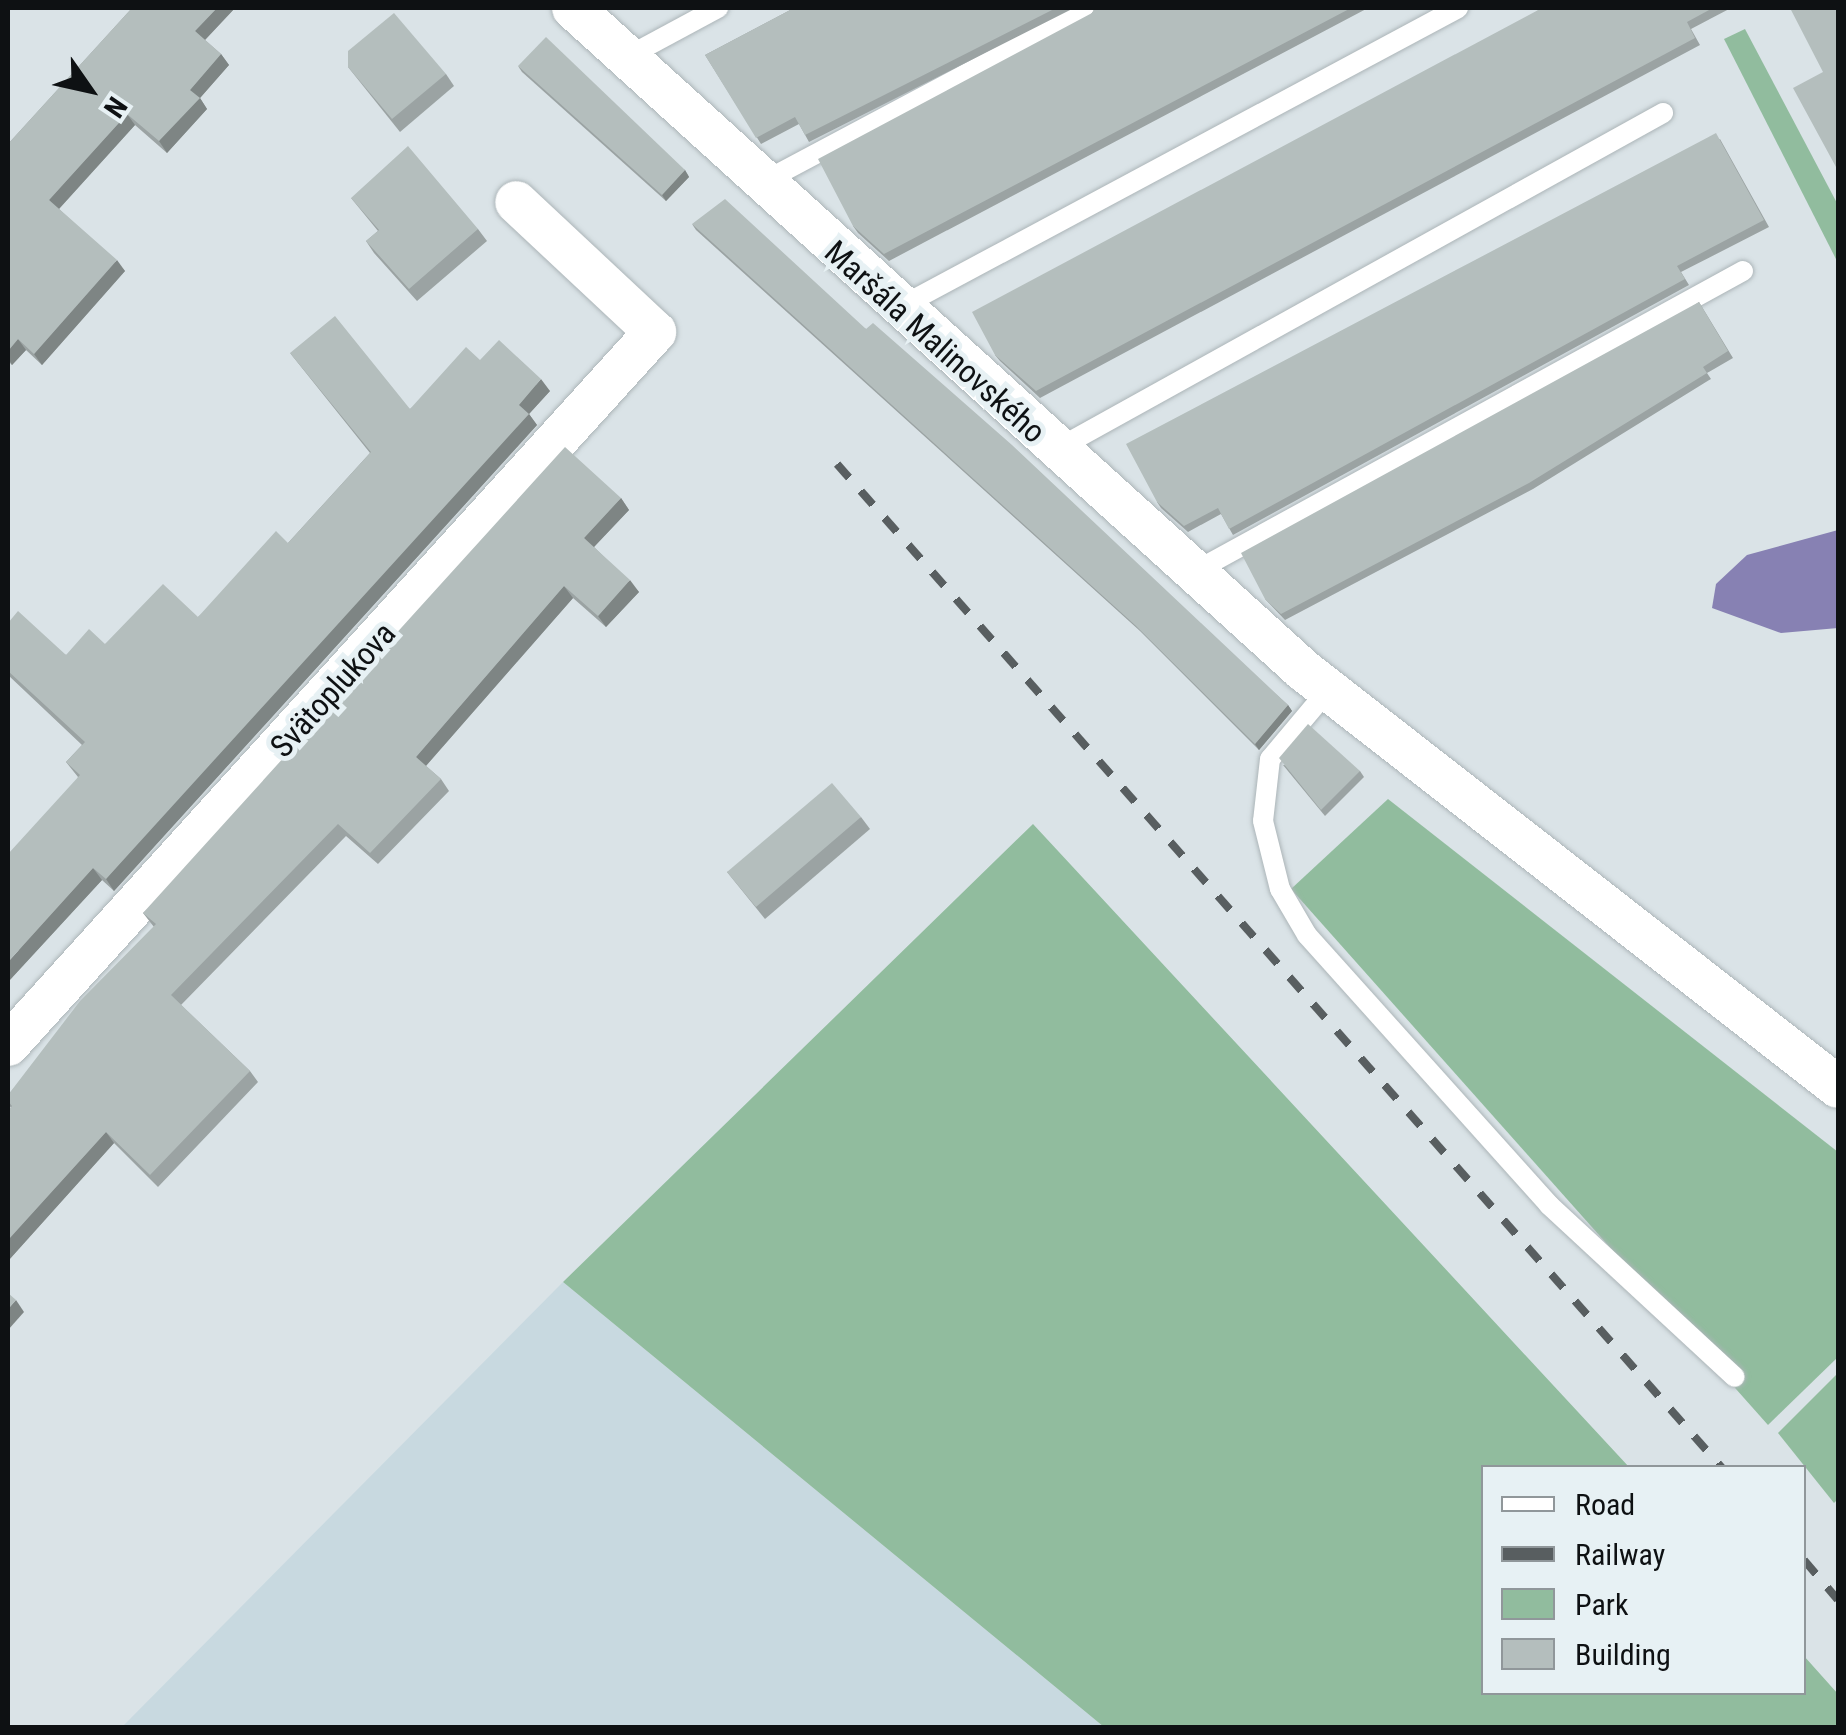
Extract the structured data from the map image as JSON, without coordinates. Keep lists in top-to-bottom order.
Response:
{
  "streets": {
    "street": ["Maršála Malinovského", "Svätoplukova"]
  },
  "legend": [
    "Road",
    "Railway",
    "Park",
    "Building"
  ],
  "north": "bottom right"
}
